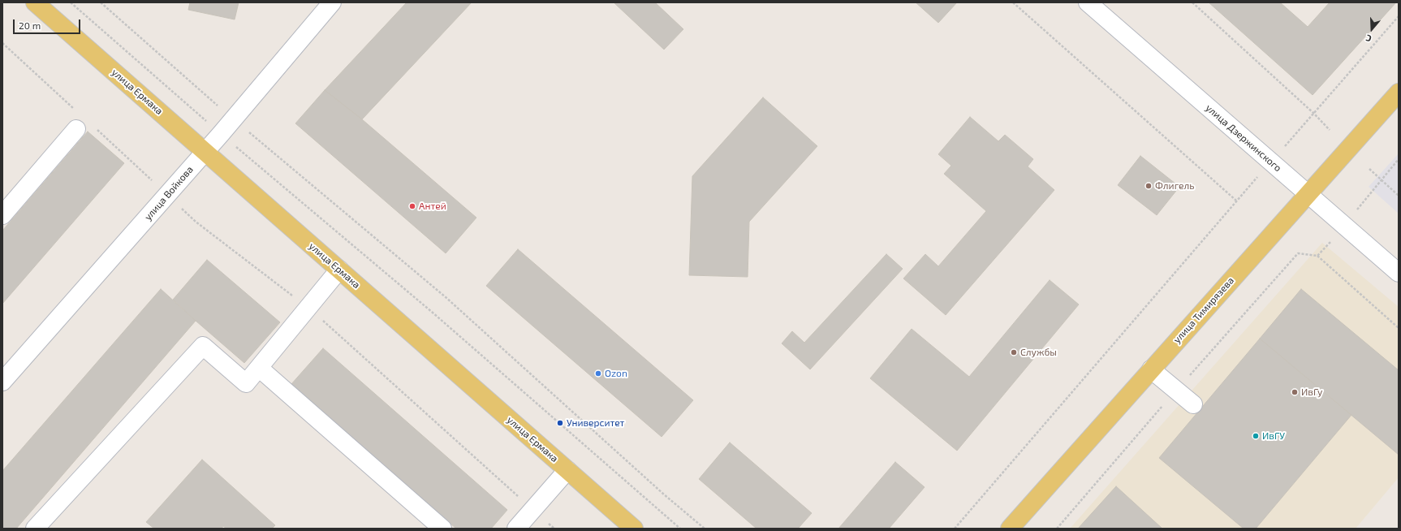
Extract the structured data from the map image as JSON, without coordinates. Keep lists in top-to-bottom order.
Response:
{
  "streets": {
    "main road": ["улица Ермака", "улица Тимирязева"],
    "street": ["улица Дзержинского", "улица Войкова"]
  },
  "crossings": [
    ["улица Ермака", "улица Войкова"],
    ["улица Дзержинского", "улица Тимирязева"]
  ],
  "places": [
    "Флигель",
    "Антей",
    "Службы",
    "Ozon",
    "ИвГу",
    "Университет",
    "ИвГУ"
  ],
  "scale_bar": "20 m",
  "north": "bottom"
}
